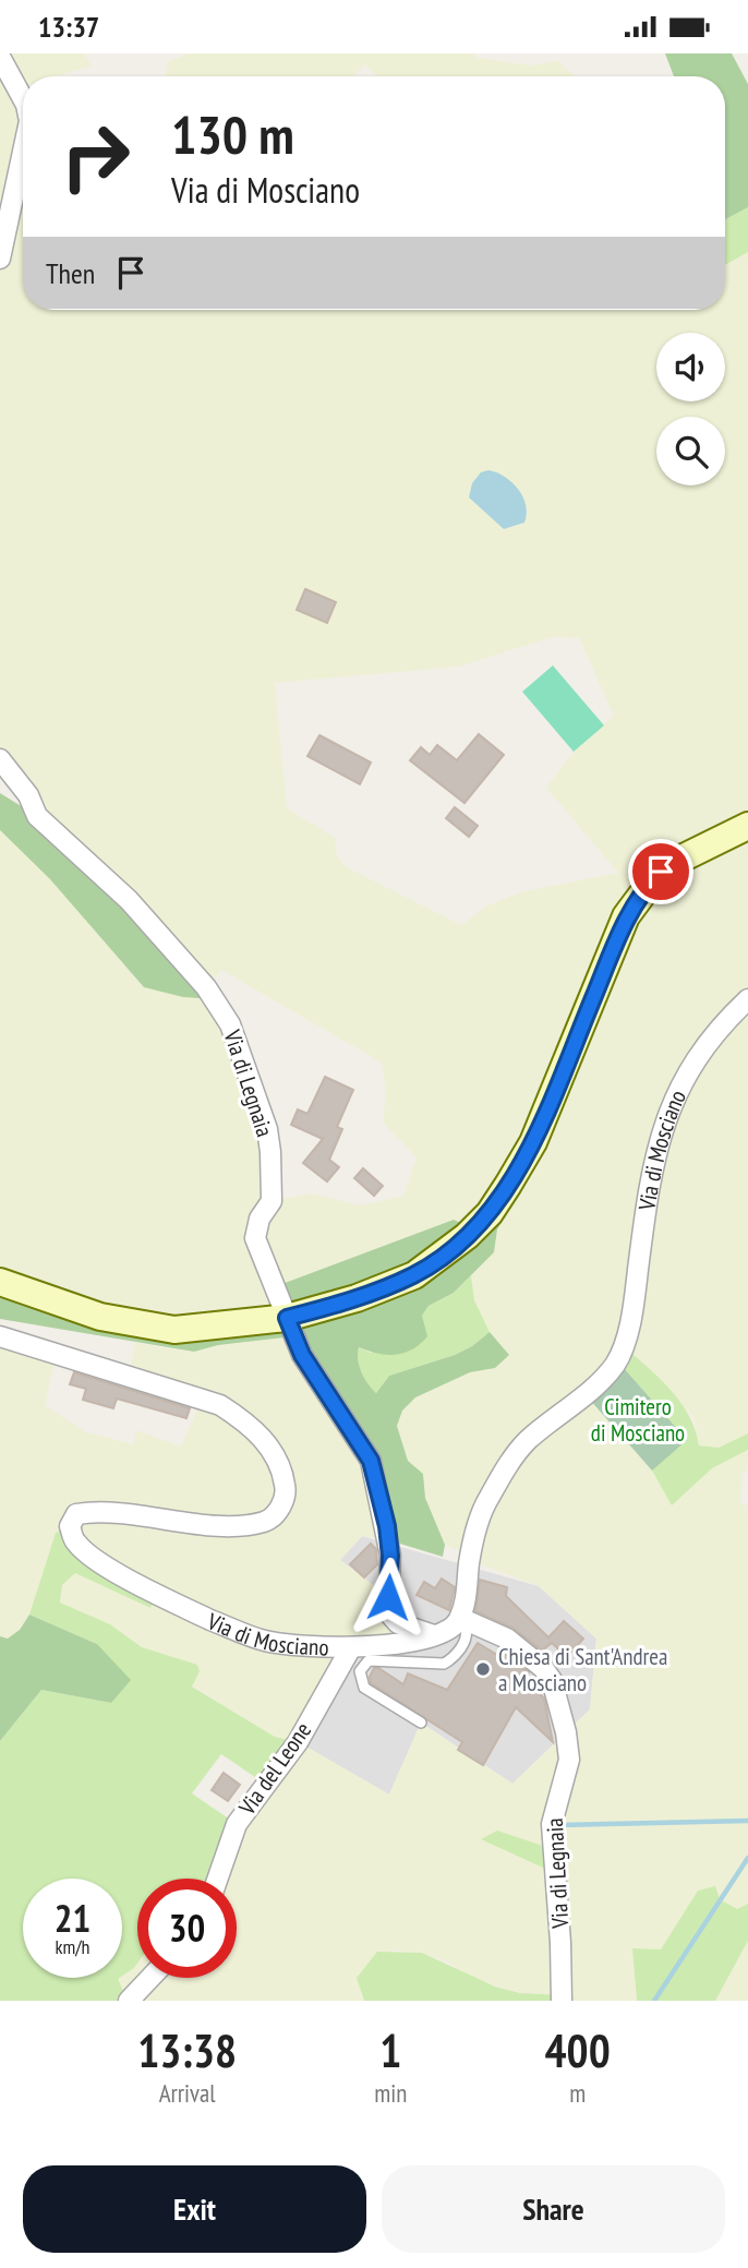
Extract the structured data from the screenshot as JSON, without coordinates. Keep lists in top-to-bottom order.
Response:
{
  "streets": {
    "street": ["Via di Legnaia", "Via di Mosciano", "Via del Leone"]
  },
  "crossings": [
    ["Via di Legnaia", "Via di Mosciano"],
    ["Via di Mosciano", "Via del Leone"]
  ],
  "parks": ["Cimitero di Mosciano"],
  "places": ["Chiesa di Sant'Andrea a Mosciano"],
  "page": {
    "status": "13:37",
    "turn": ["130 m", "Via di Mosciano"],
    "then": "Then",
    "speed": "21 km/h",
    "limit": "30",
    "eta": [
      "13:38",
      "Arrival",
      "1",
      "min",
      "400",
      "m"
    ],
    "buttons": ["Exit", "Share"]
  }
}
